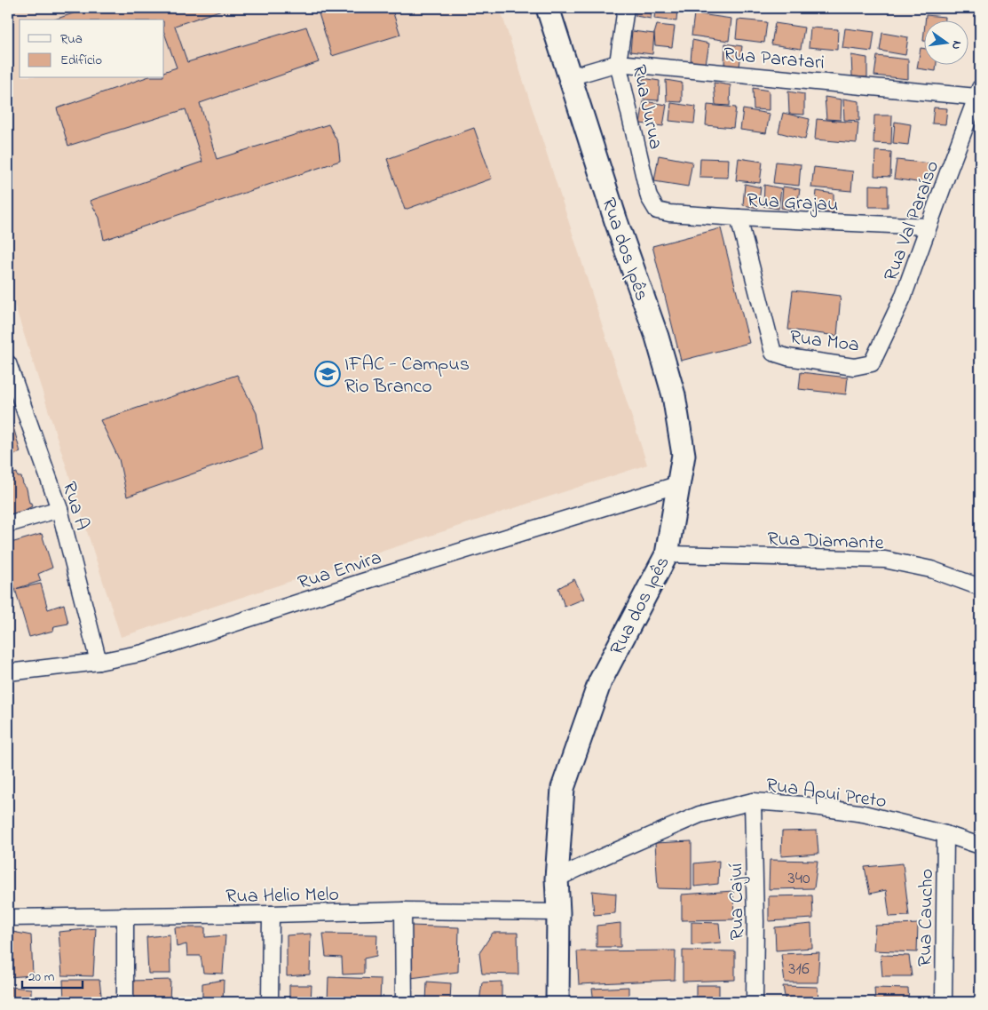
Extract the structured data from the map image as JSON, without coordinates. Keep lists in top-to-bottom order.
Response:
{
  "streets": {
    "street": [
      "Rua Paratari",
      "Rua Jurua",
      "Rua Grajau",
      "Rua Val Paraíso",
      "Rua dos Ipês",
      "Rua Moa",
      "Rua A",
      "Rua Diamante",
      "Rua Envira",
      "Rua Apui Preto",
      "Rua Helio Melo",
      "Rua Cajuí",
      "Rua Caucho"
    ]
  },
  "crossings": [
    ["Rua Paratari", "Rua Jurua"],
    ["Rua Paratari", "Rua Val Paraíso"],
    ["Rua Paratari", "Rua dos Ipês"],
    ["Rua Jurua", "Rua Grajau"],
    ["Rua Grajau", "Rua Val Paraíso"],
    ["Rua Grajau", "Rua Moa"],
    ["Rua Val Paraíso", "Rua Moa"],
    ["Rua dos Ipês", "Rua Diamante"],
    ["Rua dos Ipês", "Rua Envira"],
    ["Rua dos Ipês", "Rua Apui Preto"],
    ["Rua dos Ipês", "Rua Helio Melo"],
    ["Rua A", "Rua Envira"],
    ["Rua Apui Preto", "Rua Cajuí"],
    ["Rua Apui Preto", "Rua Caucho"]
  ],
  "places": {
    "school or university": ["IFAC - Campus Rio Branco"]
  },
  "house_numbers": ["340", "316"],
  "legend": ["Rua", "Edifício"],
  "scale_bar": "20 m",
  "north": "right"
}
